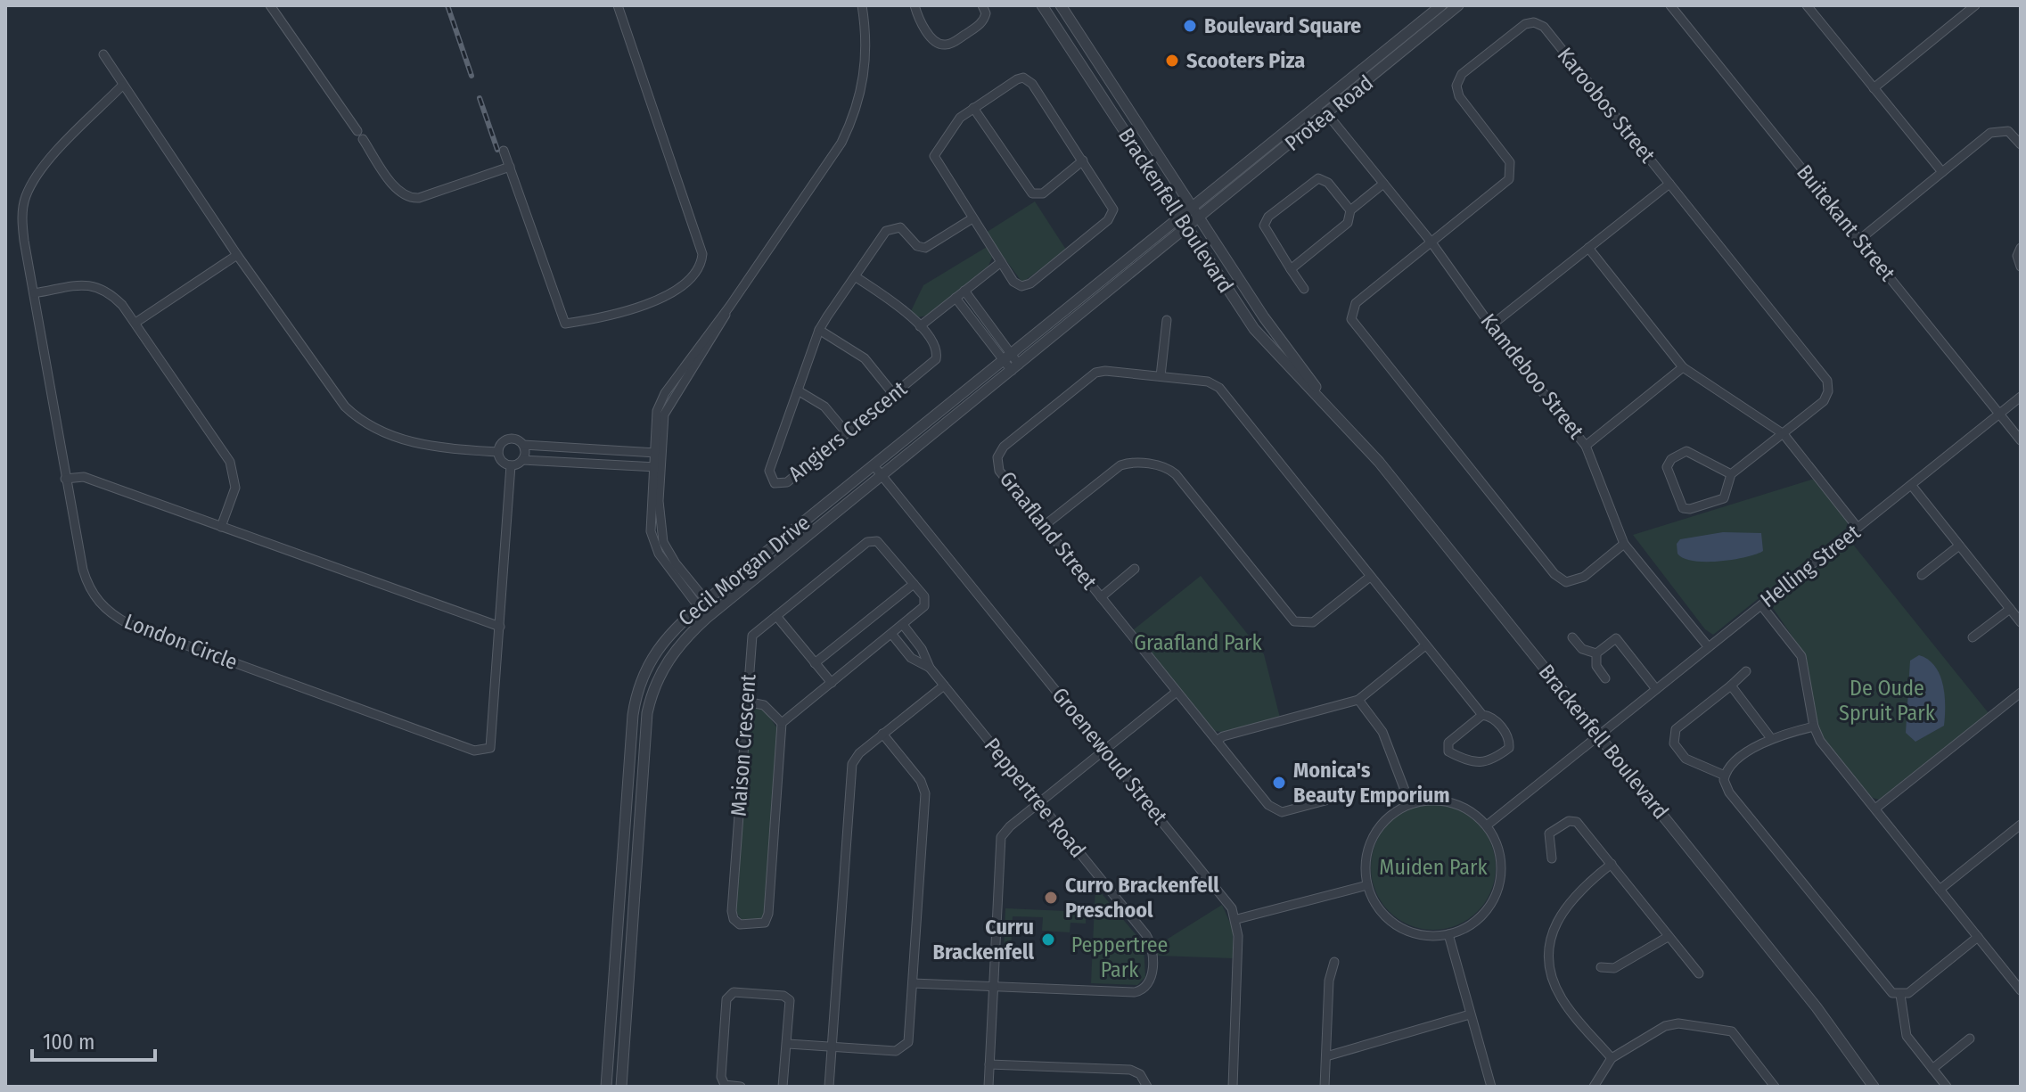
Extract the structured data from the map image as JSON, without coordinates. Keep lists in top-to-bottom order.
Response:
{
  "streets": {
    "street": [
      "Karoobos Street",
      "Protea Road",
      "Brackenfell Boulevard",
      "Buitekant Street",
      "Kamdeboo Street",
      "Angiers Crescent",
      "Graafland Street",
      "Helling Street",
      "Cecil Morgan Drive",
      "London Circle",
      "Maison Crescent",
      "Groenewoud Street",
      "Peppertree Road"
    ]
  },
  "crossings": [
    ["Karoobos Street", "Kamdeboo Street"],
    ["Protea Road", "Brackenfell Boulevard"],
    ["Protea Road", "Kamdeboo Street"],
    ["Protea Road", "Cecil Morgan Drive"],
    ["Brackenfell Boulevard", "Helling Street"],
    ["Brackenfell Boulevard", "Cecil Morgan Drive"],
    ["Buitekant Street", "Helling Street"],
    ["Kamdeboo Street", "Helling Street"],
    ["Cecil Morgan Drive", "Groenewoud Street"]
  ],
  "parks": [
    "Graafland Park",
    "De Oude Spruit Park",
    "Muiden Park",
    "Peppertree Park"
  ],
  "places": [
    "Boulevard Square",
    "Scooters Piza",
    "Monica's Beauty Emporium",
    "Curro Brackenfell Preschool",
    "Curru Brackenfell"
  ],
  "scale_bar": "100 m"
}
